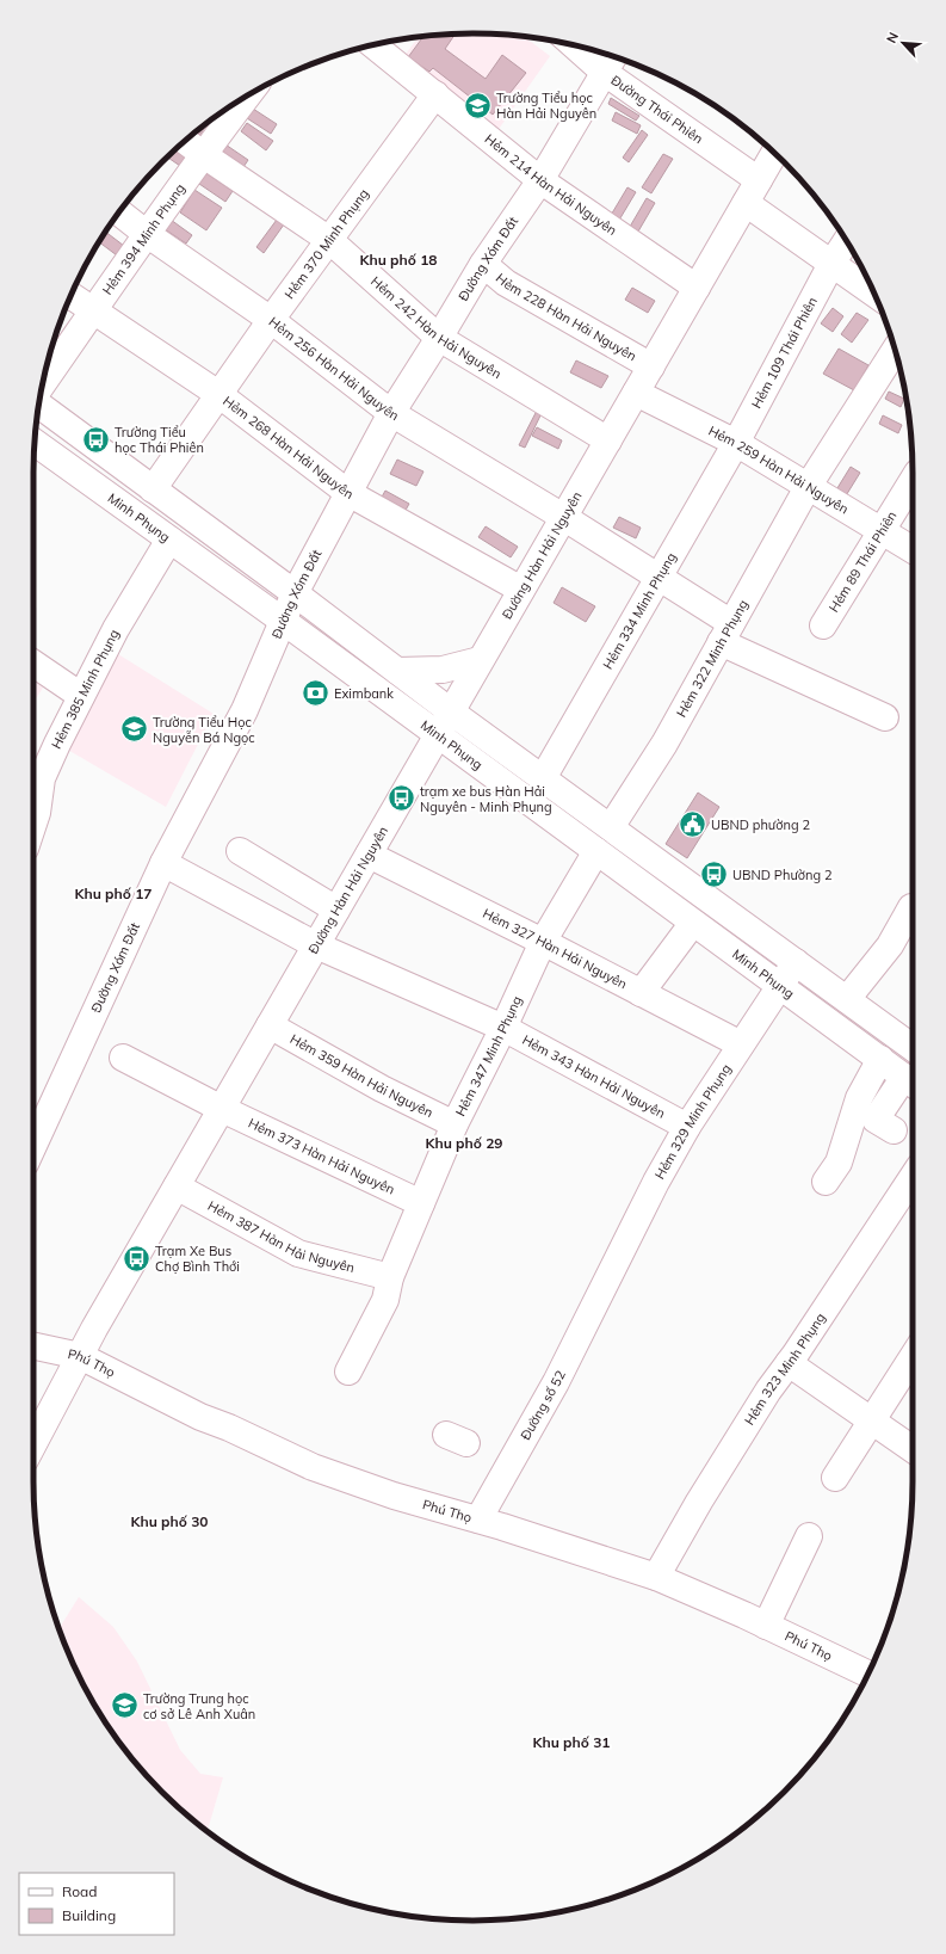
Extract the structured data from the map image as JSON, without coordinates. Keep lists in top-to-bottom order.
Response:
{
  "streets": {
    "street": [
      "Đường Thái Phiên",
      "Hẻm 214 Hàn Hải Nguyên",
      "Hẻm 394 Minh Phụng",
      "Hẻm 370 Minh Phụng",
      "Đường Xóm Đất",
      "Hẻm 228 Hàn Hải Nguyên",
      "Hẻm 242 Hàn Hải Nguyên",
      "Hẻm 109 Thái Phiên",
      "Hẻm 256 Hàn Hải Nguyên",
      "Hẻm 268 Hàn Hải Nguyên",
      "Hẻm 259 Hàn Hải Nguyên",
      "Minh Phụng",
      "Đường Hàn Hải Nguyên",
      "Hẻm 89 Thái Phiên",
      "Hẻm 334 Minh Phụng",
      "Hẻm 322 Minh Phụng",
      "Hẻm 385 Minh Phụng",
      "Hẻm 327 Hàn Hải Nguyên",
      "Hẻm 347 Minh Phụng",
      "Hẻm 359 Hàn Hải Nguyên",
      "Hẻm 343 Hàn Hải Nguyên",
      "Hẻm 329 Minh Phụng",
      "Hẻm 373 Hàn Hải Nguyên",
      "Hẻm 387 Hàn Hải Nguyên",
      "Phú Thọ",
      "Hẻm 323 Minh Phụng",
      "Đường số 52"
    ]
  },
  "crossings": [
    ["Đường Thái Phiên", "Đường Xóm Đất"],
    ["Đường Thái Phiên", "Đường Hàn Hải Nguyên"],
    ["Hẻm 214 Hàn Hải Nguyên", "Hẻm 370 Minh Phụng"],
    ["Hẻm 214 Hàn Hải Nguyên", "Đường Xóm Đất"],
    ["Hẻm 214 Hàn Hải Nguyên", "Đường Hàn Hải Nguyên"],
    ["Hẻm 394 Minh Phụng", "Hẻm 242 Hàn Hải Nguyên"],
    ["Hẻm 394 Minh Phụng", "Hẻm 256 Hàn Hải Nguyên"],
    ["Hẻm 394 Minh Phụng", "Hẻm 268 Hàn Hải Nguyên"],
    ["Hẻm 370 Minh Phụng", "Hẻm 242 Hàn Hải Nguyên"],
    ["Hẻm 370 Minh Phụng", "Hẻm 256 Hàn Hải Nguyên"],
    ["Hẻm 370 Minh Phụng", "Hẻm 268 Hàn Hải Nguyên"],
    ["Hẻm 370 Minh Phụng", "Minh Phụng"],
    ["Đường Xóm Đất", "Hẻm 228 Hàn Hải Nguyên"],
    ["Đường Xóm Đất", "Hẻm 242 Hàn Hải Nguyên"],
    ["Đường Xóm Đất", "Hẻm 256 Hàn Hải Nguyên"],
    ["Đường Xóm Đất", "Hẻm 268 Hàn Hải Nguyên"],
    ["Đường Xóm Đất", "Minh Phụng"],
    ["Đường Xóm Đất", "Hẻm 343 Hàn Hải Nguyên"],
    ["Hẻm 228 Hàn Hải Nguyên", "Đường Hàn Hải Nguyên"],
    ["Hẻm 242 Hàn Hải Nguyên", "Đường Hàn Hải Nguyên"],
    ["Hẻm 109 Thái Phiên", "Hẻm 259 Hàn Hải Nguyên"],
    ["Hẻm 109 Thái Phiên", "Hẻm 334 Minh Phụng"],
    ["Hẻm 256 Hàn Hải Nguyên", "Đường Hàn Hải Nguyên"],
    ["Hẻm 256 Hàn Hải Nguyên", "Hẻm 334 Minh Phụng"],
    ["Hẻm 256 Hàn Hải Nguyên", "Hẻm 322 Minh Phụng"],
    ["Hẻm 268 Hàn Hải Nguyên", "Đường Hàn Hải Nguyên"],
    ["Hẻm 259 Hàn Hải Nguyên", "Đường Hàn Hải Nguyên"],
    ["Hẻm 259 Hàn Hải Nguyên", "Hẻm 89 Thái Phiên"],
    ["Hẻm 259 Hàn Hải Nguyên", "Hẻm 334 Minh Phụng"],
    ["Hẻm 259 Hàn Hải Nguyên", "Hẻm 322 Minh Phụng"],
    ["Minh Phụng", "Đường Hàn Hải Nguyên"],
    ["Minh Phụng", "Hẻm 334 Minh Phụng"],
    ["Minh Phụng", "Hẻm 322 Minh Phụng"],
    ["Minh Phụng", "Hẻm 385 Minh Phụng"],
    ["Minh Phụng", "Hẻm 347 Minh Phụng"],
    ["Minh Phụng", "Hẻm 329 Minh Phụng"],
    ["Đường Hàn Hải Nguyên", "Hẻm 327 Hàn Hải Nguyên"],
    ["Đường Hàn Hải Nguyên", "Hẻm 359 Hàn Hải Nguyên"],
    ["Đường Hàn Hải Nguyên", "Hẻm 343 Hàn Hải Nguyên"],
    ["Đường Hàn Hải Nguyên", "Hẻm 373 Hàn Hải Nguyên"],
    ["Đường Hàn Hải Nguyên", "Hẻm 387 Hàn Hải Nguyên"],
    ["Đường Hàn Hải Nguyên", "Phú Thọ"],
    ["Hẻm 327 Hàn Hải Nguyên", "Hẻm 347 Minh Phụng"],
    ["Hẻm 327 Hàn Hải Nguyên", "Hẻm 329 Minh Phụng"],
    ["Hẻm 347 Minh Phụng", "Hẻm 359 Hàn Hải Nguyên"],
    ["Hẻm 347 Minh Phụng", "Hẻm 343 Hàn Hải Nguyên"],
    ["Hẻm 347 Minh Phụng", "Hẻm 373 Hàn Hải Nguyên"],
    ["Hẻm 347 Minh Phụng", "Hẻm 387 Hàn Hải Nguyên"],
    ["Hẻm 343 Hàn Hải Nguyên", "Hẻm 329 Minh Phụng"],
    ["Hẻm 329 Minh Phụng", "Đường số 52"],
    ["Phú Thọ", "Hẻm 323 Minh Phụng"],
    ["Phú Thọ", "Đường số 52"]
  ],
  "districts": [
    "Khu phố 18",
    "Khu phố 17",
    "Khu phố 29",
    "Khu phố 30",
    "Khu phố 31"
  ],
  "places": {
    "school or university": ["Trường Tiểu học Hàn Hải Nguyên", "Trường Tiểu Học Nguyễn Bá Ngọc", "Trường Trung học cơ sở Lê Anh Xuân"],
    "bus stop": [
      "Trường Tiểu học Thái Phiên",
      "trạm xe bus Hàn Hải Nguyên - Minh Phụng",
      "UBND Phường 2",
      "Trạm Xe Bus Chợ Bình Thới"
    ],
    "bank": ["Eximbank"],
    "public building": ["UBND phường 2"]
  },
  "legend": ["Road", "Building"],
  "north": "top left"
}
